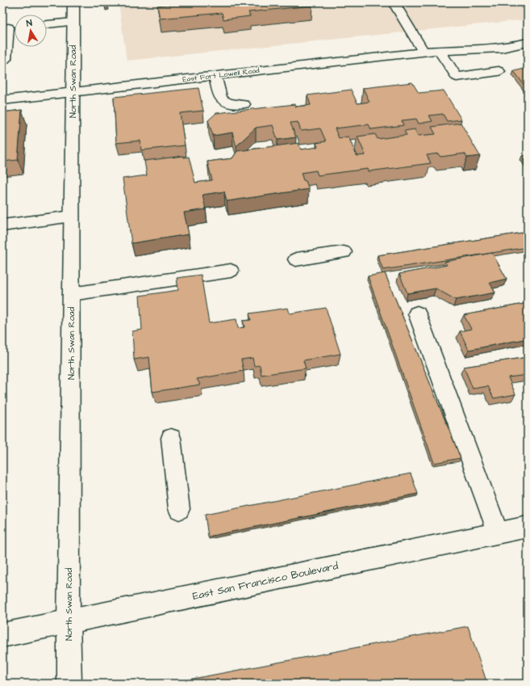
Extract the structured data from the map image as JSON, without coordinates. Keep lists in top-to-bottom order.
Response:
{
  "streets": {
    "street": ["East Fort Lowell Road", "North Swan Road", "East San Francisco Boulevard"]
  },
  "crossings": [
    ["East Fort Lowell Road", "North Swan Road"],
    ["North Swan Road", "East San Francisco Boulevard"]
  ],
  "north": "top"
}
